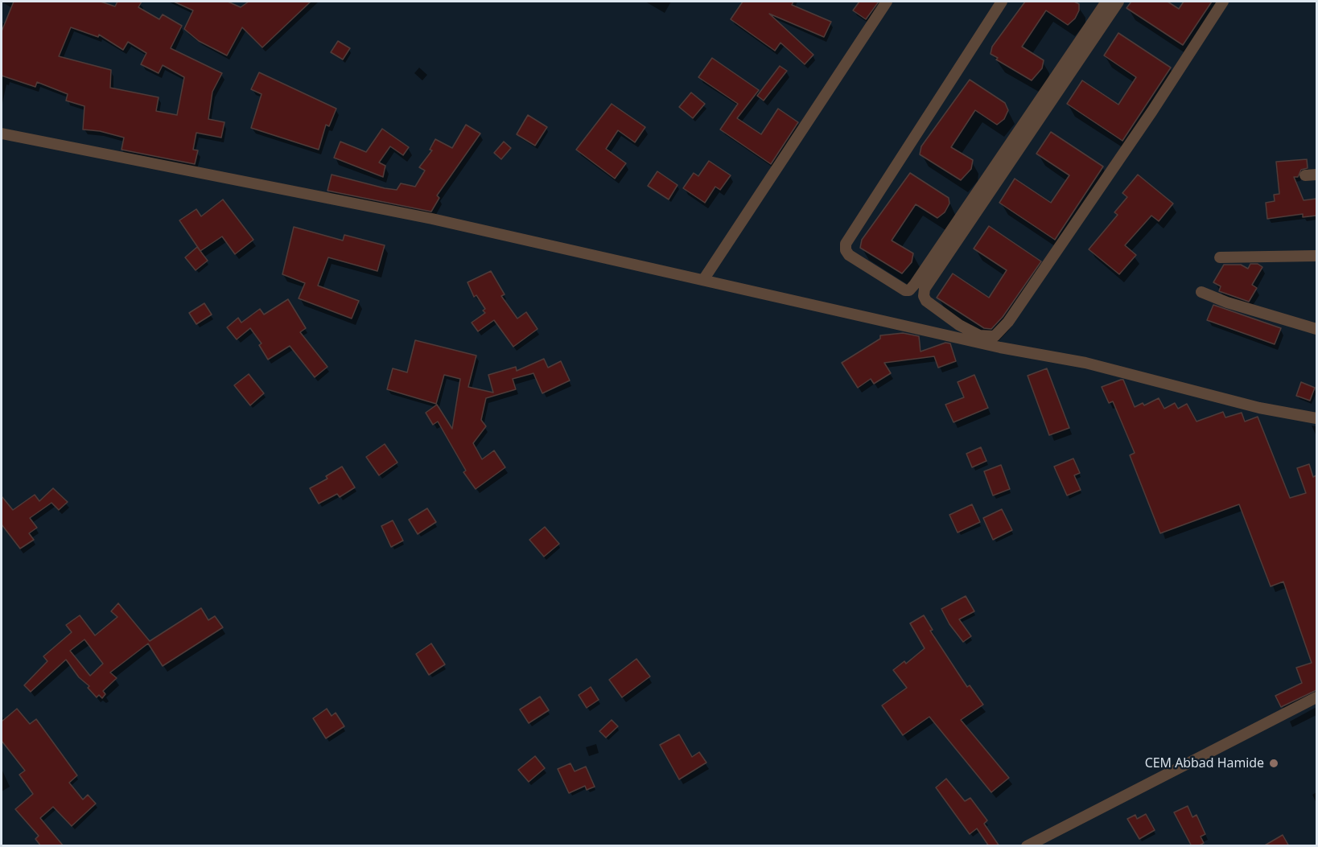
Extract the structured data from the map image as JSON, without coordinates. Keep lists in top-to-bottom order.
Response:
{
  "places": ["CEM Abbad Hamide"]
}
